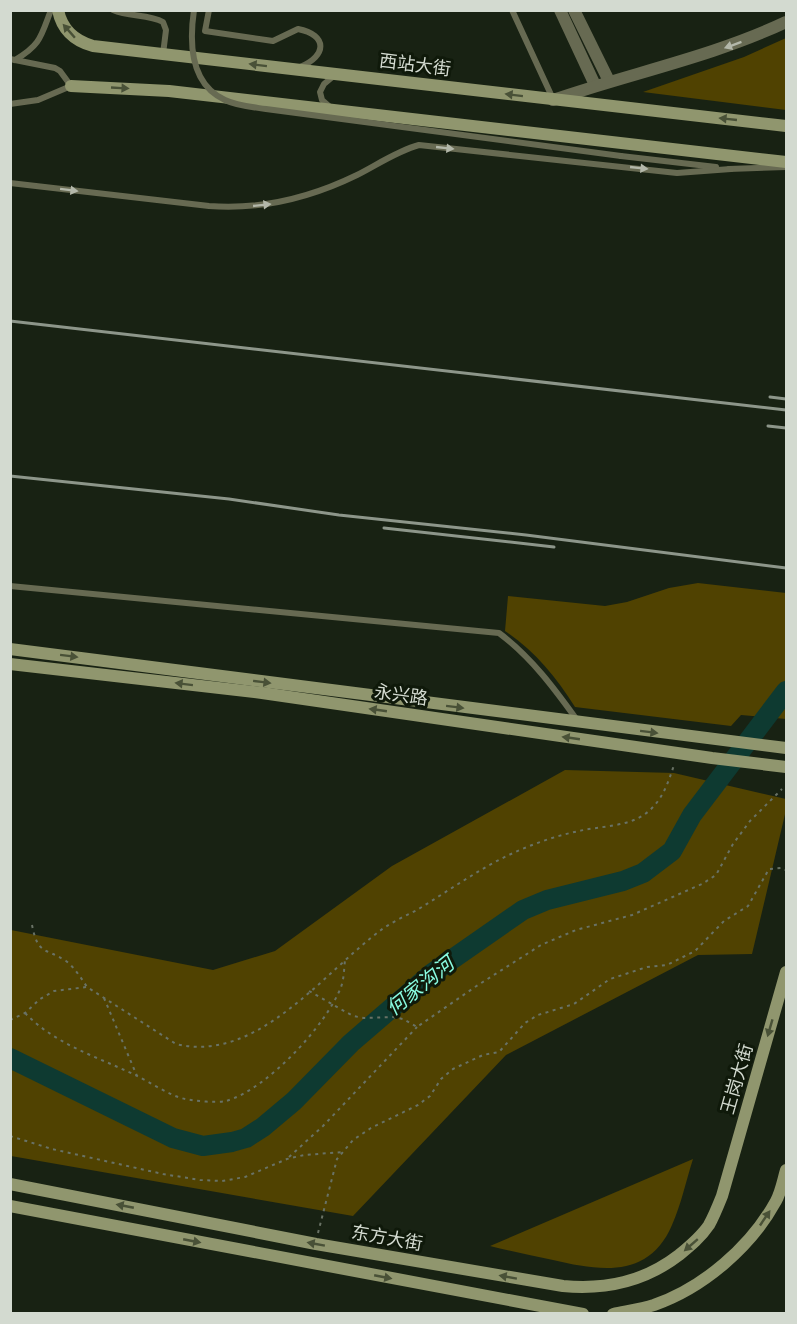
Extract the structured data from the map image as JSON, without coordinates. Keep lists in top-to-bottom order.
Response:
{
  "streets": {
    "main road": [
      "西站大街",
      "永兴路",
      "王岗大街",
      "东方大街"
    ]
  },
  "crossings": [
    ["王岗大街", "东方大街"]
  ],
  "one_way": ["王岗大街"],
  "water": ["何家沟河"]
}
